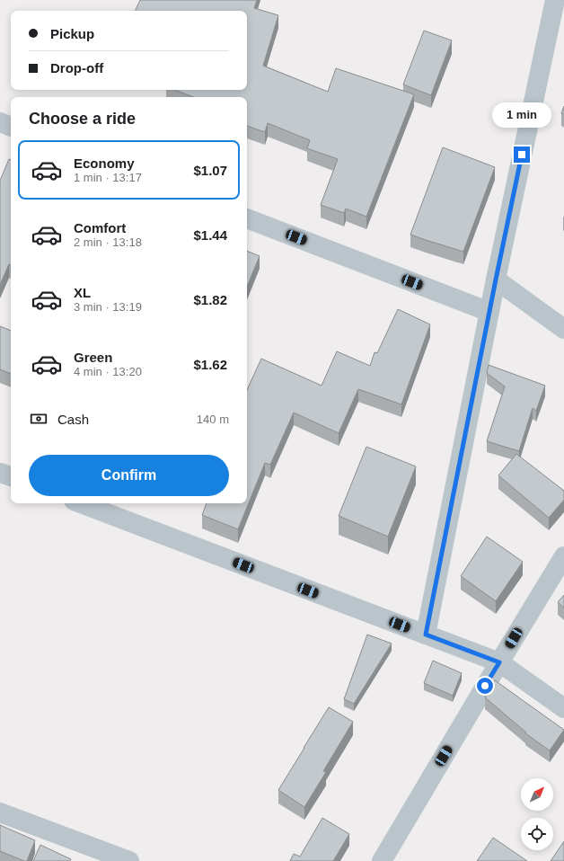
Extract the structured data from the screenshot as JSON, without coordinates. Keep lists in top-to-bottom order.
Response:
{
  "north": "top right",
  "page": {
    "banner": ["Pickup", "Drop-off"],
    "heading": "Choose a ride",
    "bubble": "1 min",
    "list": [
      {
        "name": "Economy",
        "note": "1 min · 13:17",
        "value": "$1.07"
      },
      {
        "name": "Comfort",
        "note": "2 min · 13:18",
        "value": "$1.44"
      },
      {
        "name": "XL",
        "note": "3 min · 13:19",
        "value": "$1.82"
      },
      {
        "name": "Green",
        "note": "4 min · 13:20",
        "value": "$1.62"
      }
    ],
    "pay": ["Cash", "140 m"],
    "buttons": "Confirm"
  }
}
